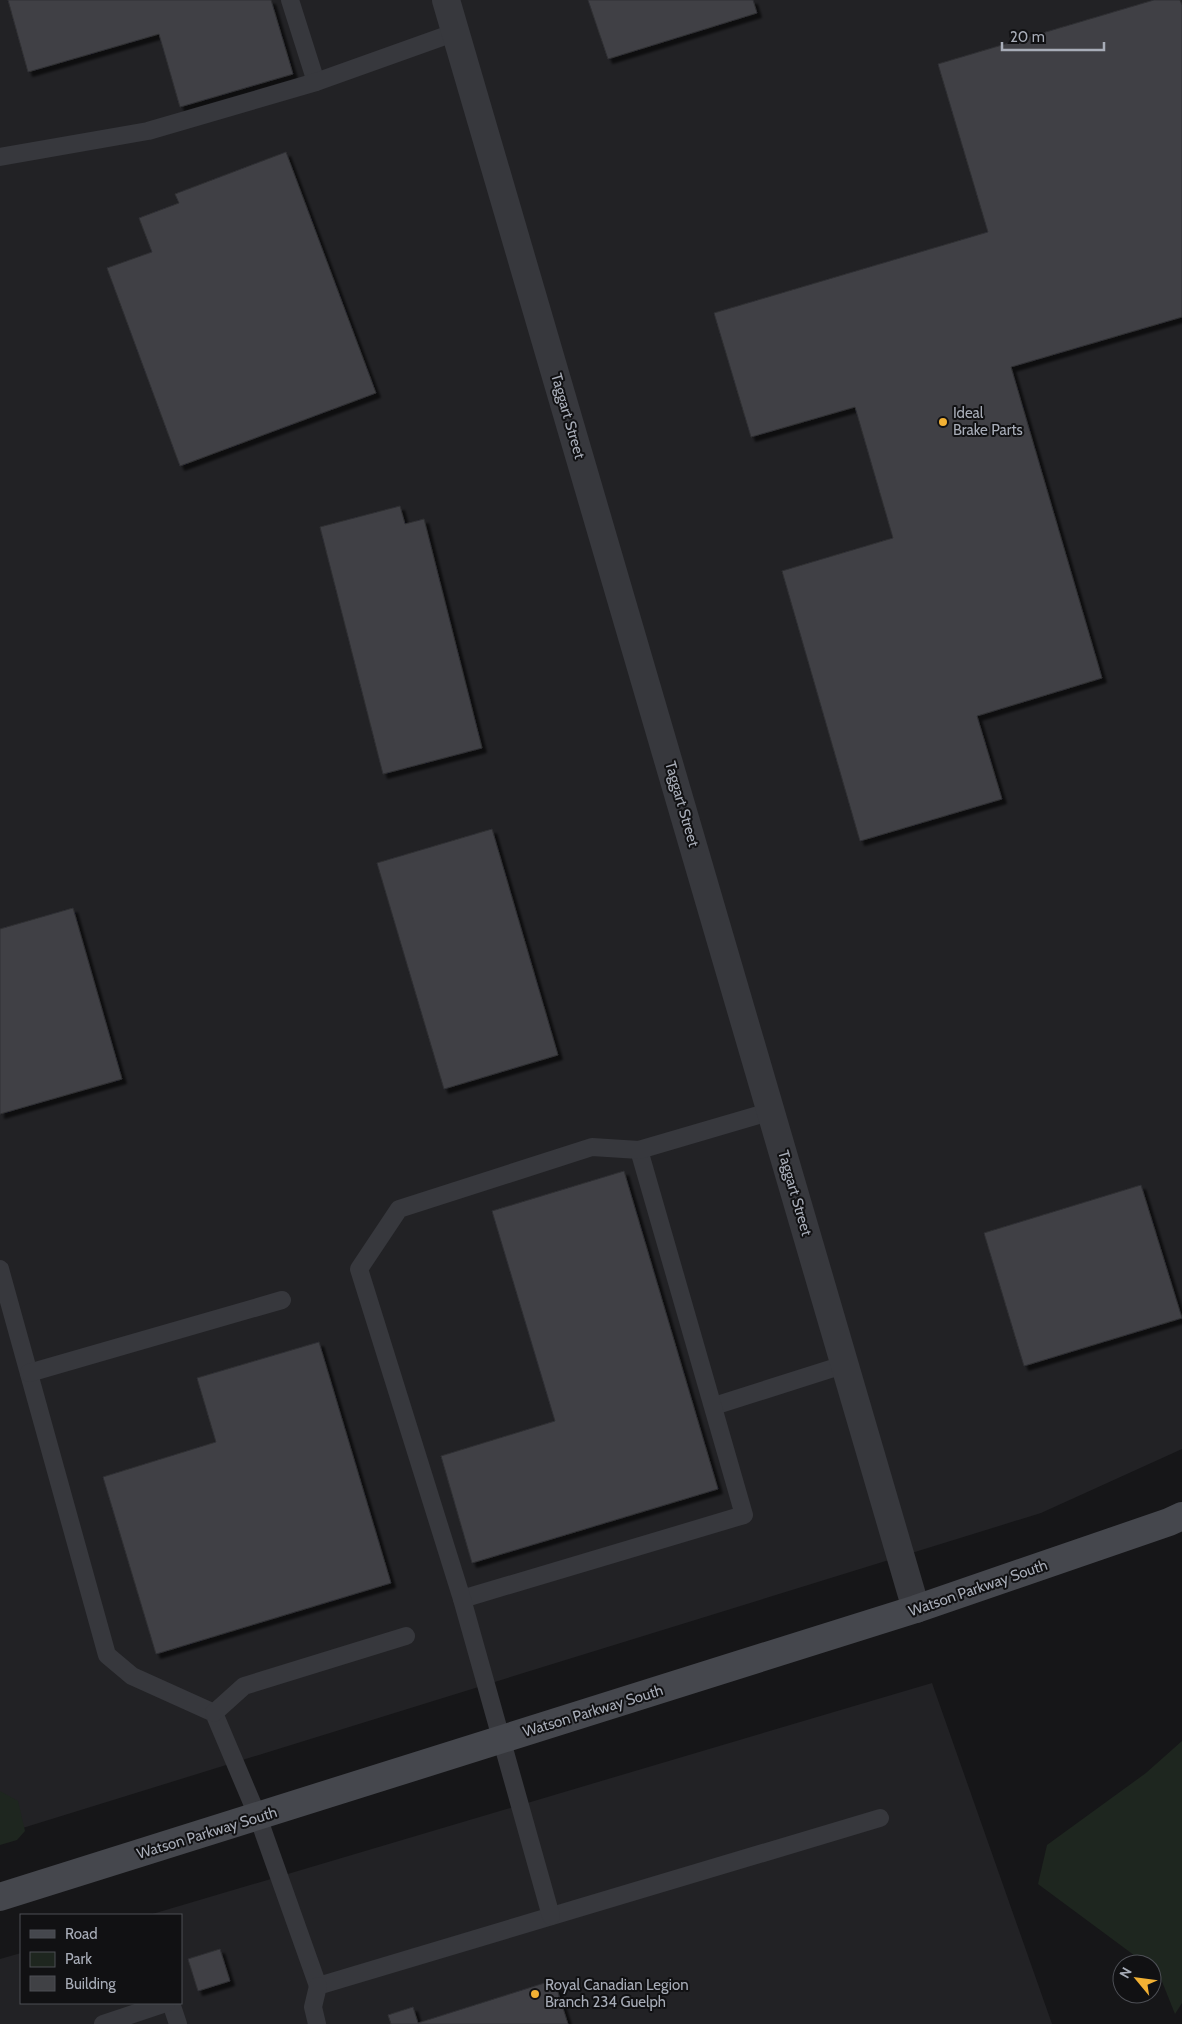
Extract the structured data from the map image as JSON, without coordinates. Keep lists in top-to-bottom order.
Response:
{
  "streets": {
    "main road": ["Watson Parkway South"],
    "street": ["Taggart Street"]
  },
  "crossings": [
    ["Taggart Street", "Watson Parkway South"]
  ],
  "places": ["Ideal Brake Parts", "Royal Canadian Legion Branch 234 Guelph"],
  "legend": ["Road", "Park", "Building"],
  "scale_bar": "20 m",
  "north": "top left"
}
